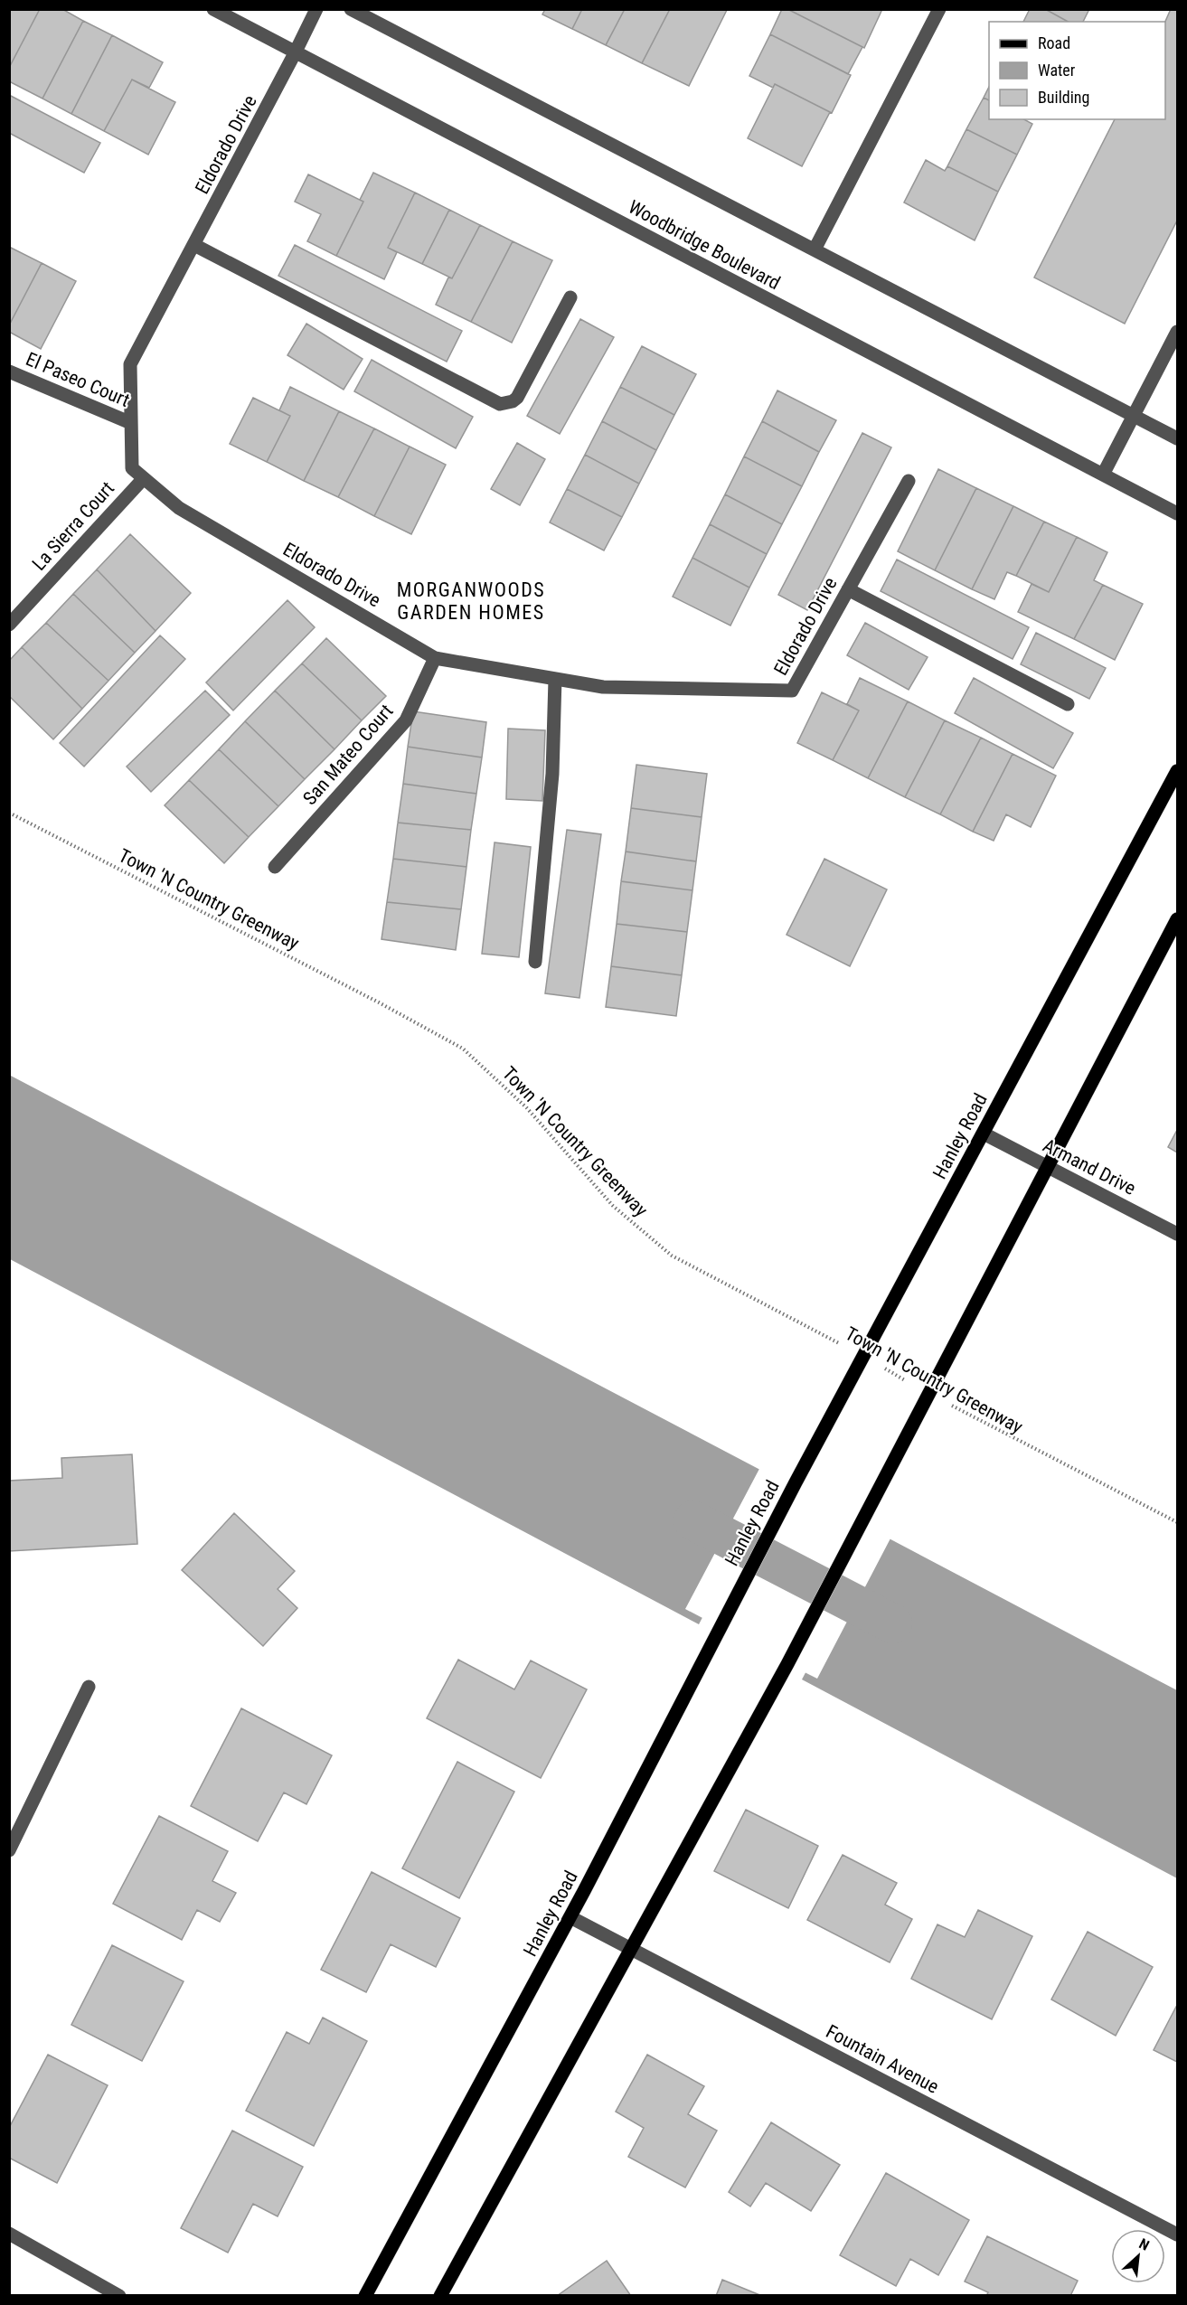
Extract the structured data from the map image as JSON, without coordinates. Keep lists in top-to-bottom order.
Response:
{
  "streets": {
    "main road": ["Hanley Road"],
    "street": [
      "Eldorado Drive",
      "Woodbridge Boulevard",
      "El Paseo Court",
      "La Sierra Court",
      "San Mateo Court",
      "Armand Drive",
      "Fountain Avenue"
    ],
    "path": ["Town 'N Country Greenway"]
  },
  "crossings": [
    ["Eldorado Drive", "Woodbridge Boulevard"],
    ["Eldorado Drive", "El Paseo Court"],
    ["Eldorado Drive", "La Sierra Court"],
    ["Eldorado Drive", "San Mateo Court"],
    ["Town 'N Country Greenway", "Hanley Road"],
    ["Hanley Road", "Armand Drive"],
    ["Hanley Road", "Fountain Avenue"]
  ],
  "districts": ["MORGANWOODS GARDEN HOMES"],
  "legend": ["Road", "Water", "Building"],
  "north": "top right"
}
